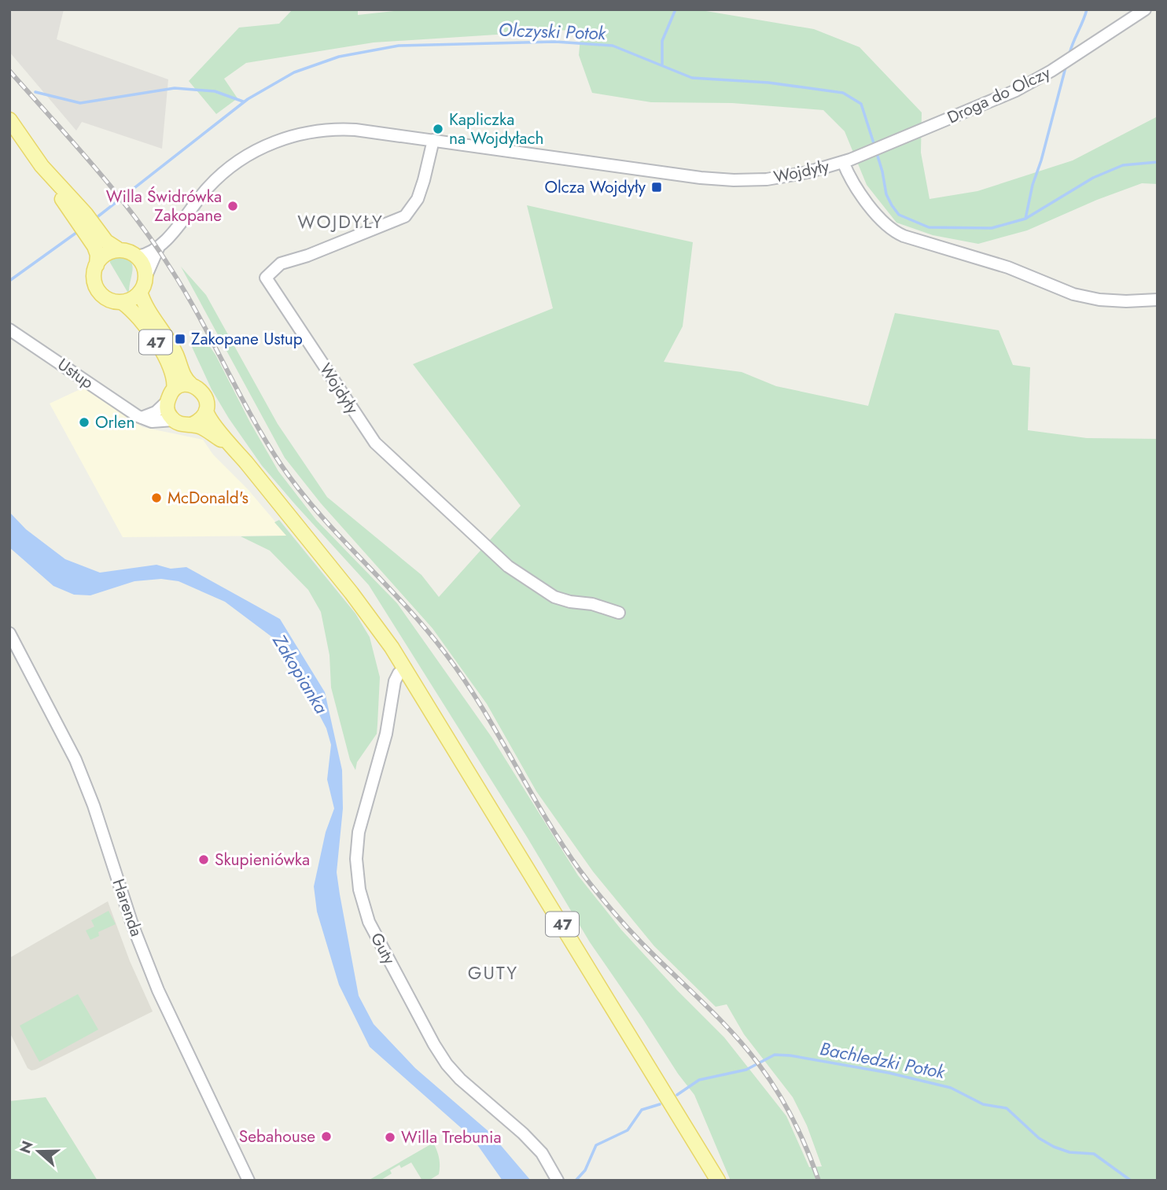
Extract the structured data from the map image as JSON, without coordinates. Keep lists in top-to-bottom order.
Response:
{
  "streets": {
    "main road": ["47"],
    "street": [
      "Droga do Olczy",
      "Wojdyły",
      "Ustup",
      "Harenda",
      "Guty"
    ]
  },
  "crossings": [
    ["Droga do Olczy", "Wojdyły"],
    ["Wojdyły", "47"],
    ["47", "Ustup"],
    ["47", "Guty"]
  ],
  "districts": ["WOJDYŁY", "GUTY"],
  "water": ["Olczyski Potok", "Zakopianka", "Bachledzki Potok"],
  "places": {
    "other": [
      "Kapliczka na Wojdyłach",
      "Willa Świdrówka Zakopane",
      "Orlen",
      "McDonald's",
      "Skupieniówka",
      "Sebahouse",
      "Willa Trebunia"
    ],
    "transit": ["Olcza Wojdyły", "Zakopane Ustup"]
  },
  "north": "left"
}
